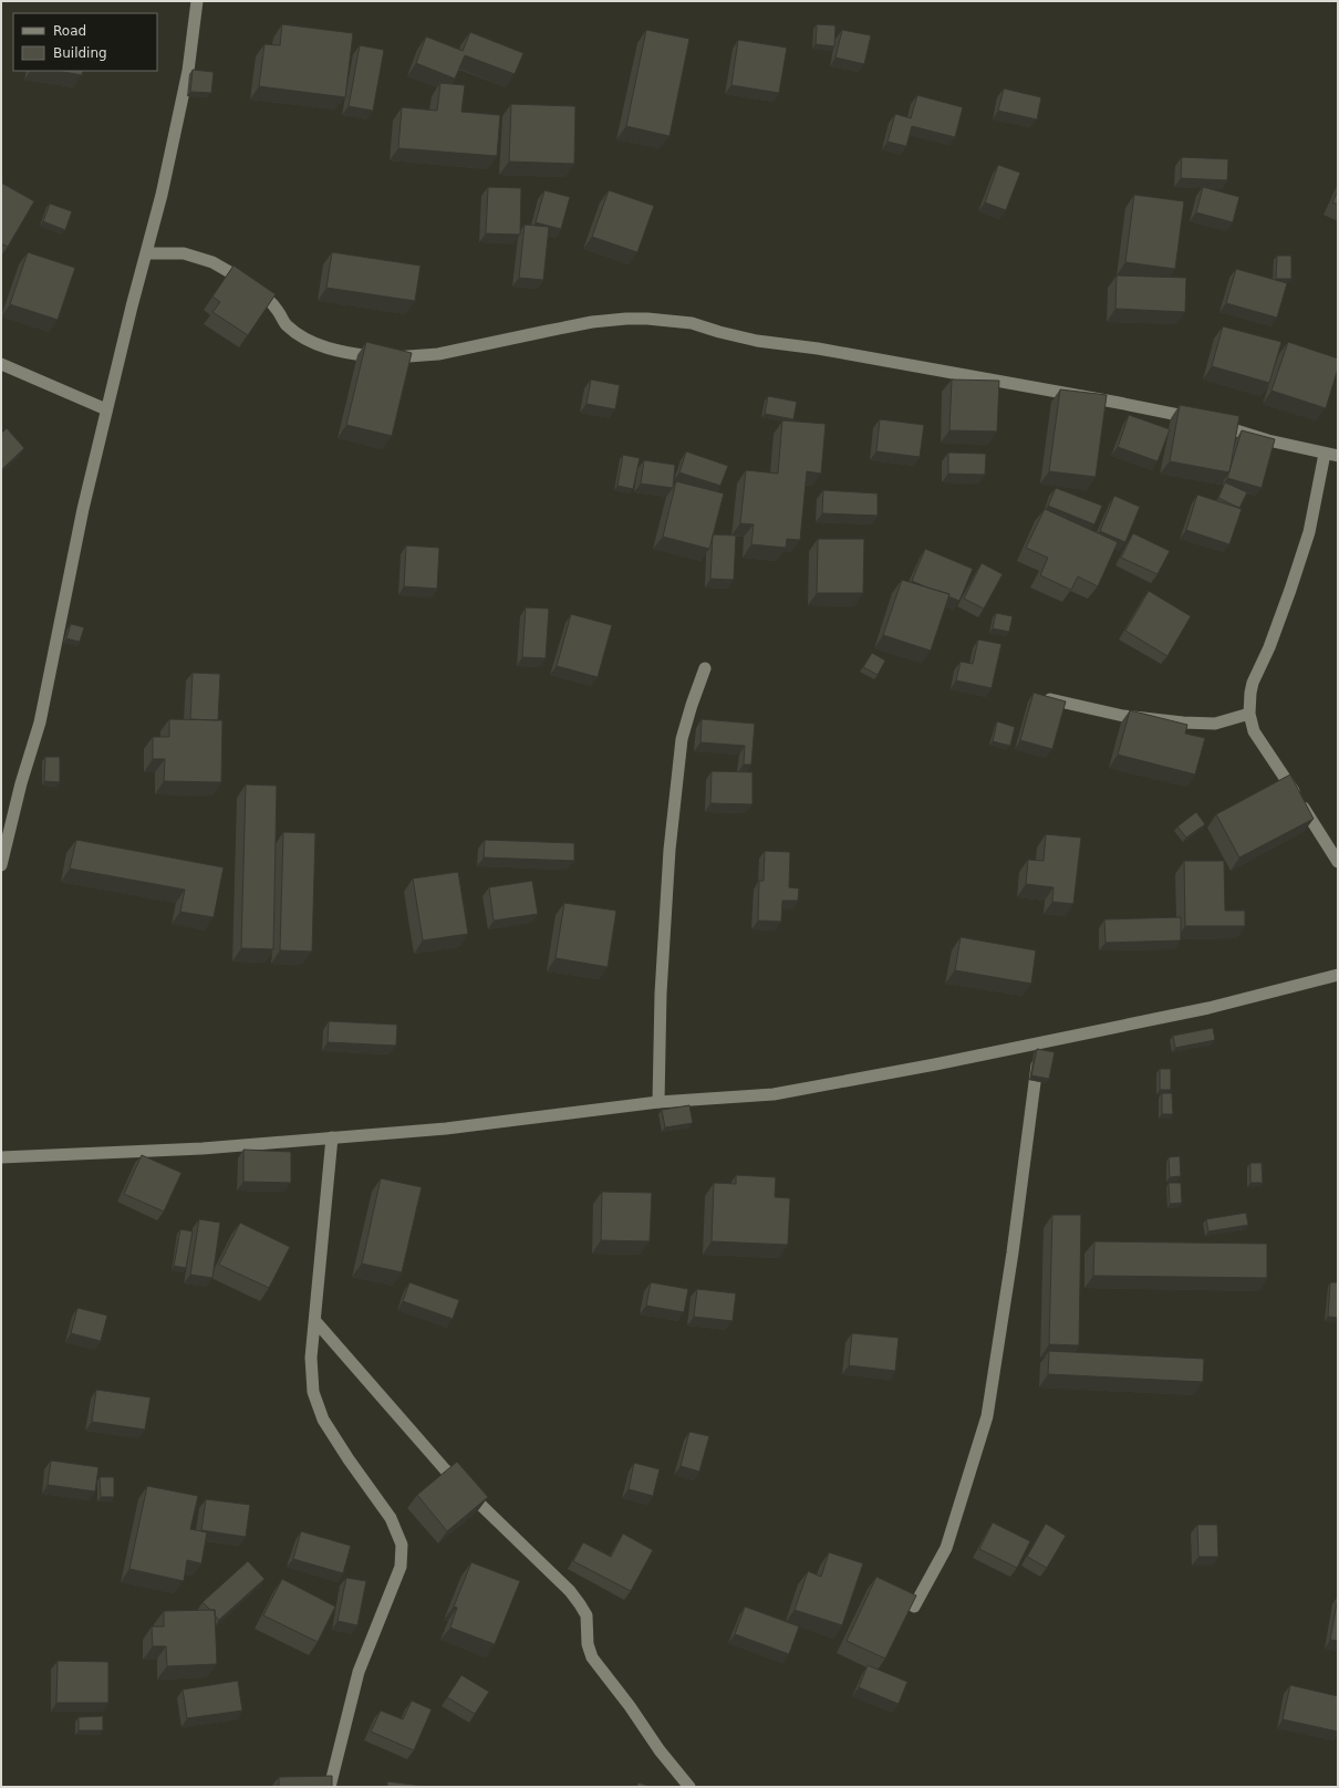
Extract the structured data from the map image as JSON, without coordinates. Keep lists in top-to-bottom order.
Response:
{
  "legend": ["Road", "Building"]
}
